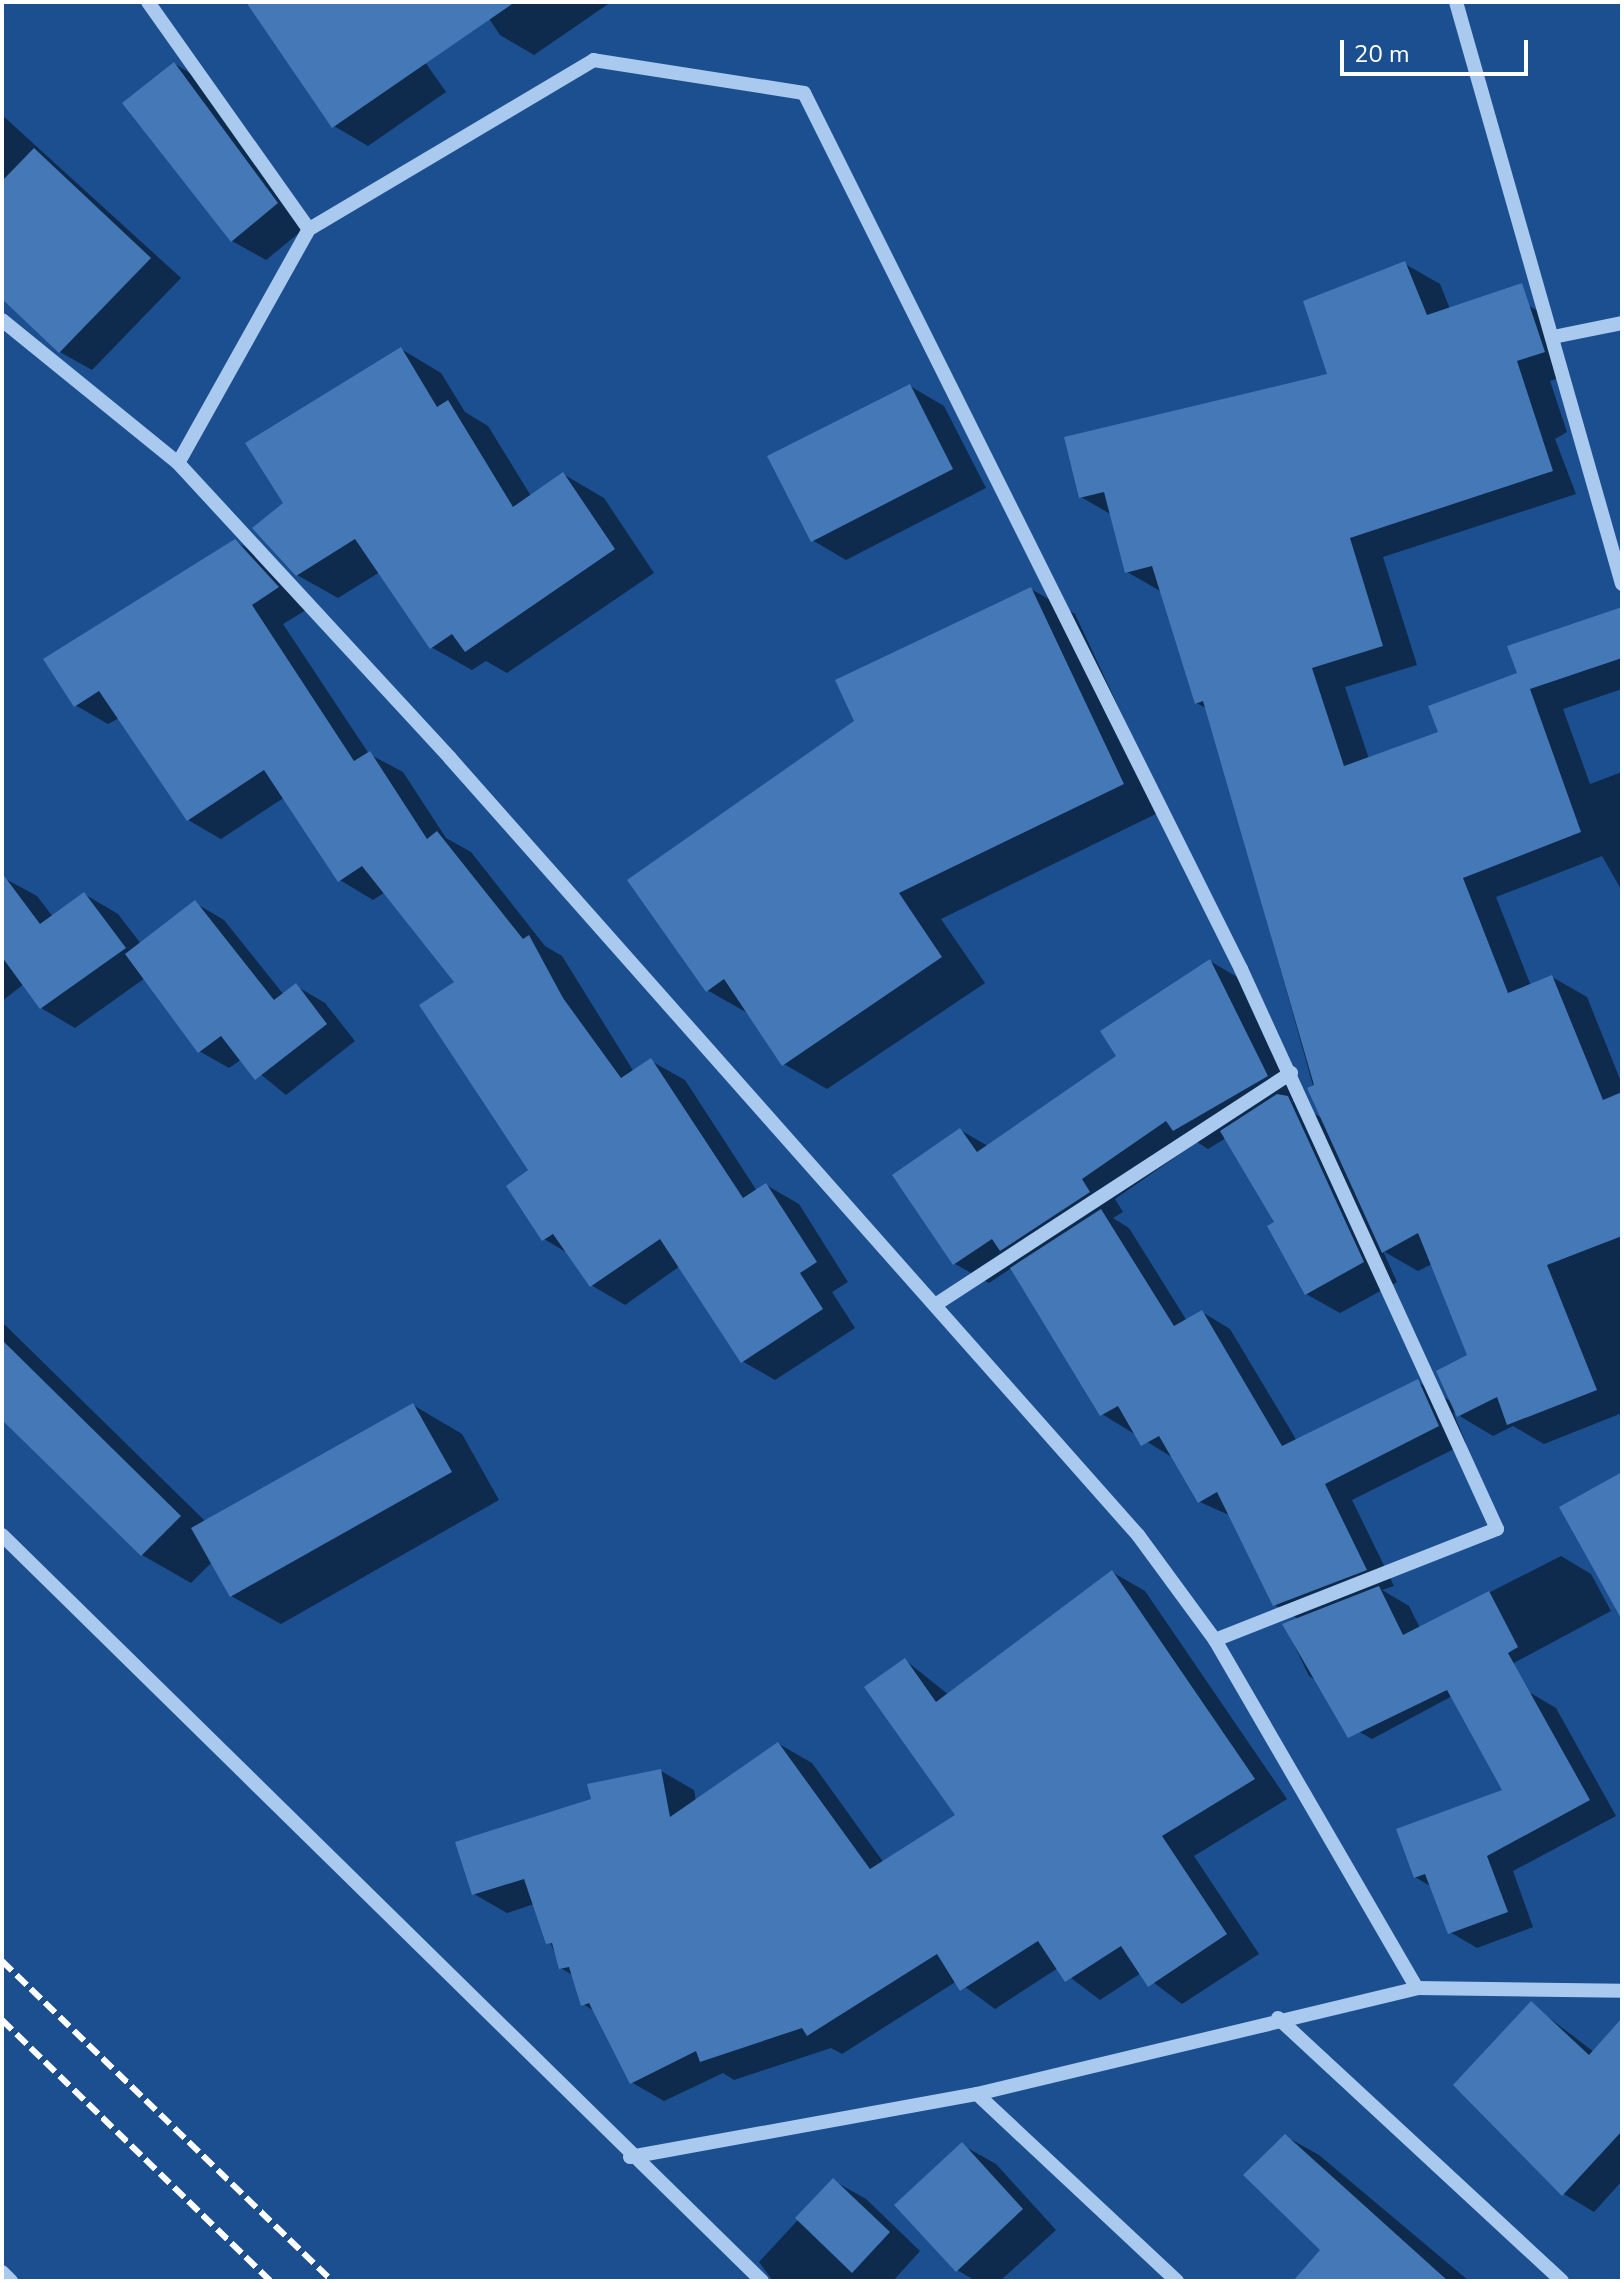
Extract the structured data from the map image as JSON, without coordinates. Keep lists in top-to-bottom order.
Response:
{
  "scale_bar": "20 m"
}
